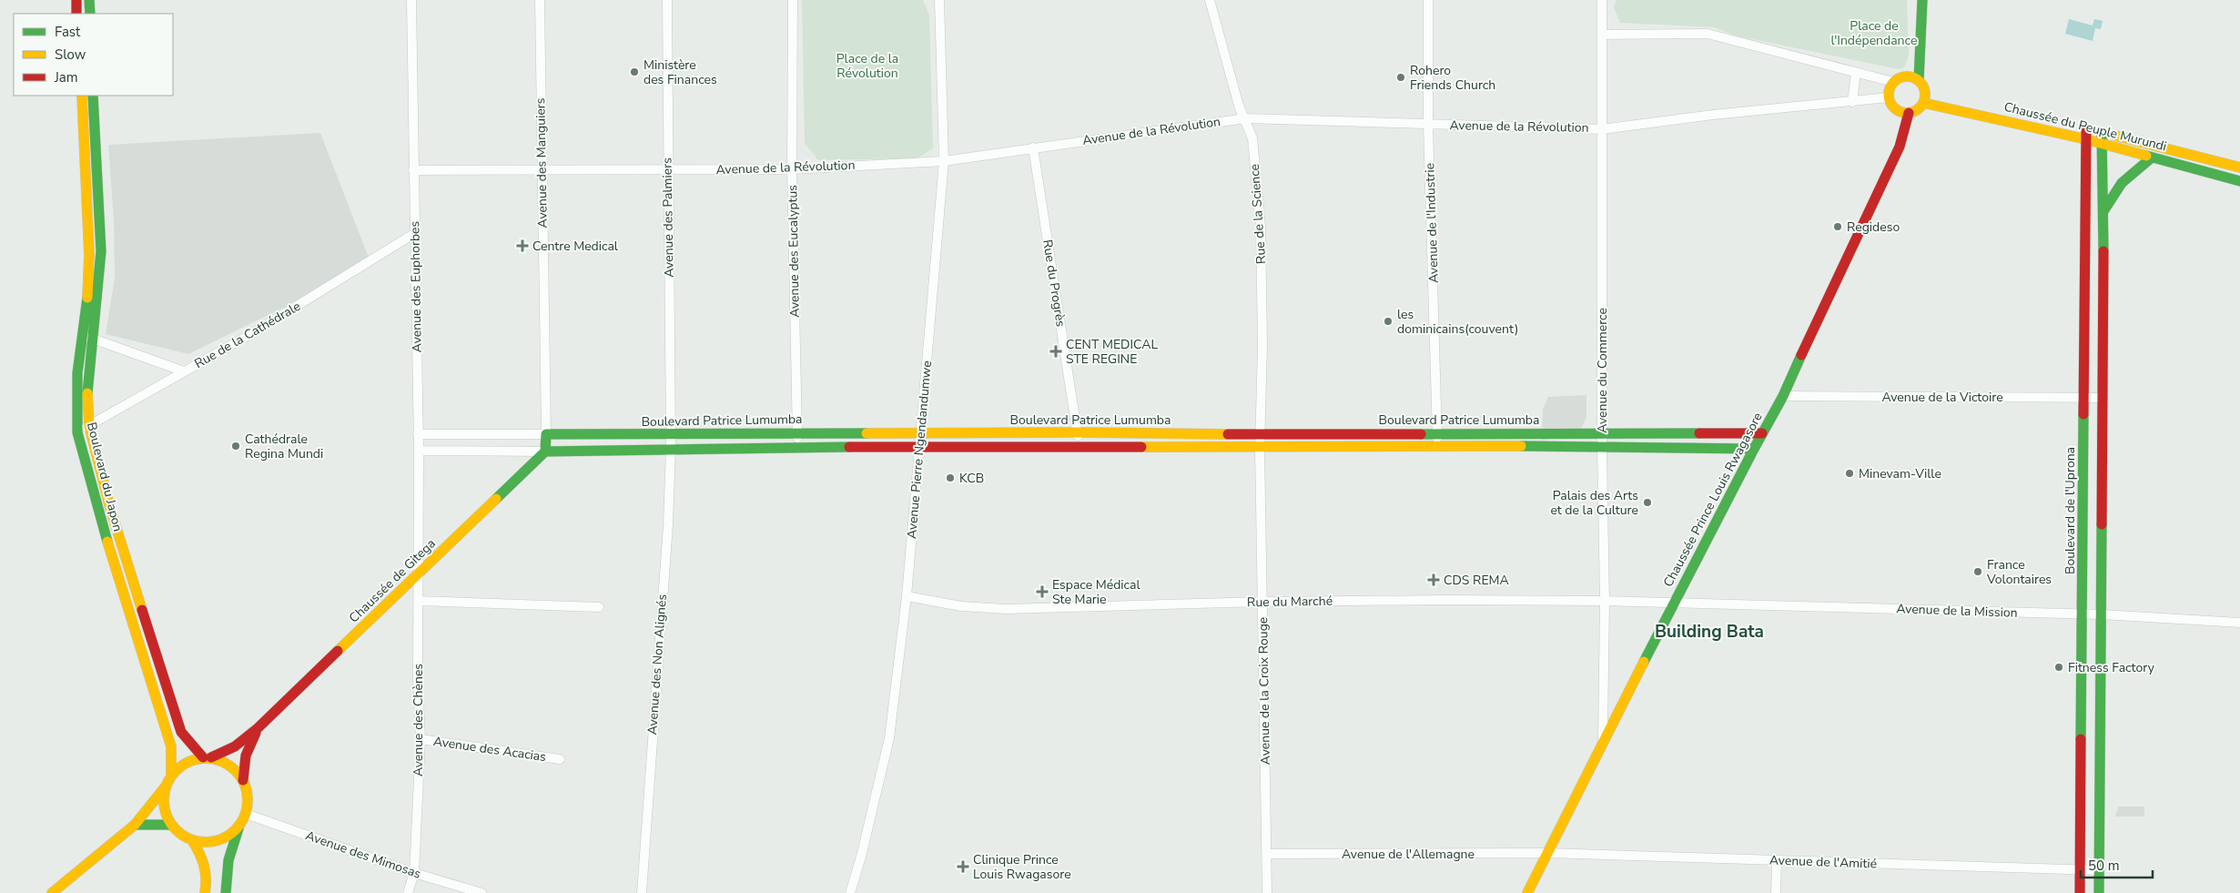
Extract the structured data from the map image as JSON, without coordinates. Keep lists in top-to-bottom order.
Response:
{
  "streets": {
    "main road": [
      "Chaussée du Peuple Murundi",
      "Boulevard Patrice Lumumba",
      "Boulevard du Japon",
      "Chaussée Prince Louis Rwagasore",
      "Boulevard de l'Uprona",
      "Chaussée de Gitega"
    ],
    "street": [
      "Avenue de la Révolution",
      "Avenue des Manguiers",
      "Rue de la Science",
      "Avenue des Palmiers",
      "Avenue de l'Industrie",
      "Avenue des Eucalyptus",
      "Rue du Progrès",
      "Avenue des Euphorbes",
      "Rue de la Cathédrale",
      "Avenue du Commerce",
      "Avenue de la Victoire",
      "Avenue Pierre Ngendandumwe",
      "Rue du Marché",
      "Avenue de la Mission",
      "Avenue des Non Alignés",
      "Avenue de la Croix Rouge",
      "Avenue des Chènes",
      "Avenue des Acacias",
      "Avenue de l'Allemagne",
      "Avenue des Mimosas",
      "Avenue de l'Amitié"
    ]
  },
  "crossings": [
    ["Avenue de la Révolution", "Chaussée du Peuple Murundi"],
    ["Avenue de la Révolution", "Avenue des Manguiers"],
    ["Avenue de la Révolution", "Rue de la Science"],
    ["Avenue de la Révolution", "Avenue des Palmiers"],
    ["Avenue de la Révolution", "Avenue de l'Industrie"],
    ["Avenue de la Révolution", "Avenue des Eucalyptus"],
    ["Avenue de la Révolution", "Rue du Progrès"],
    ["Avenue de la Révolution", "Avenue des Euphorbes"],
    ["Avenue de la Révolution", "Avenue du Commerce"],
    ["Avenue de la Révolution", "Avenue Pierre Ngendandumwe"],
    ["Avenue de la Révolution", "Chaussée Prince Louis Rwagasore"],
    ["Chaussée du Peuple Murundi", "Chaussée Prince Louis Rwagasore"],
    ["Chaussée du Peuple Murundi", "Boulevard de l'Uprona"],
    ["Avenue des Manguiers", "Boulevard Patrice Lumumba"],
    ["Rue de la Science", "Boulevard Patrice Lumumba"],
    ["Rue de la Science", "Avenue de la Croix Rouge"],
    ["Avenue des Palmiers", "Boulevard Patrice Lumumba"],
    ["Avenue des Palmiers", "Avenue des Non Alignés"],
    ["Avenue de l'Industrie", "Boulevard Patrice Lumumba"],
    ["Avenue des Eucalyptus", "Boulevard Patrice Lumumba"],
    ["Rue du Progrès", "Boulevard Patrice Lumumba"],
    ["Avenue des Euphorbes", "Rue de la Cathédrale"],
    ["Avenue des Euphorbes", "Boulevard Patrice Lumumba"],
    ["Avenue des Euphorbes", "Chaussée de Gitega"],
    ["Avenue des Euphorbes", "Avenue des Chènes"],
    ["Rue de la Cathédrale", "Boulevard du Japon"],
    ["Avenue du Commerce", "Boulevard Patrice Lumumba"],
    ["Avenue du Commerce", "Chaussée Prince Louis Rwagasore"],
    ["Avenue du Commerce", "Rue du Marché"],
    ["Avenue de la Victoire", "Chaussée Prince Louis Rwagasore"],
    ["Avenue de la Victoire", "Boulevard de l'Uprona"],
    ["Boulevard Patrice Lumumba", "Avenue Pierre Ngendandumwe"],
    ["Boulevard Patrice Lumumba", "Chaussée Prince Louis Rwagasore"],
    ["Boulevard Patrice Lumumba", "Chaussée de Gitega"],
    ["Boulevard Patrice Lumumba", "Avenue des Non Alignés"],
    ["Boulevard Patrice Lumumba", "Avenue de la Croix Rouge"],
    ["Avenue Pierre Ngendandumwe", "Rue du Marché"],
    ["Boulevard du Japon", "Chaussée de Gitega"],
    ["Boulevard du Japon", "Avenue des Mimosas"],
    ["Chaussée Prince Louis Rwagasore", "Rue du Marché"],
    ["Chaussée Prince Louis Rwagasore", "Avenue de la Mission"],
    ["Chaussée Prince Louis Rwagasore", "Avenue de l'Allemagne"],
    ["Chaussée Prince Louis Rwagasore", "Avenue de l'Amitié"],
    ["Boulevard de l'Uprona", "Avenue de la Mission"],
    ["Boulevard de l'Uprona", "Avenue de l'Amitié"],
    ["Chaussée de Gitega", "Avenue des Chènes"],
    ["Chaussée de Gitega", "Avenue des Mimosas"],
    ["Rue du Marché", "Avenue de la Mission"],
    ["Rue du Marché", "Avenue de la Croix Rouge"],
    ["Avenue de la Croix Rouge", "Avenue de l'Allemagne"],
    ["Avenue des Chènes", "Avenue des Acacias"],
    ["Avenue des Chènes", "Avenue des Mimosas"],
    ["Avenue de l'Allemagne", "Avenue de l'Amitié"]
  ],
  "districts": ["Building Bata"],
  "parks": ["Place de l'Indépendance", "Place de la Révolution"],
  "places": {
    "other": [
      "Ministère des Finances",
      "Rohero Friends Church",
      "Regideso",
      "les dominicains(couvent)",
      "Cathédrale Regina Mundi",
      "Minevam-Ville",
      "KCB",
      "Palais des Arts et de la Culture",
      "France Volontaires",
      "Fitness Factory"
    ],
    "health": [
      "Centre Medical",
      "CENT MEDICAL STE REGINE",
      "CDS REMA",
      "Espace Médical Ste Marie",
      "Clinique Prince Louis Rwagasore"
    ]
  },
  "legend": ["Fast", "Slow", "Jam"],
  "scale_bar": "50 m"
}
